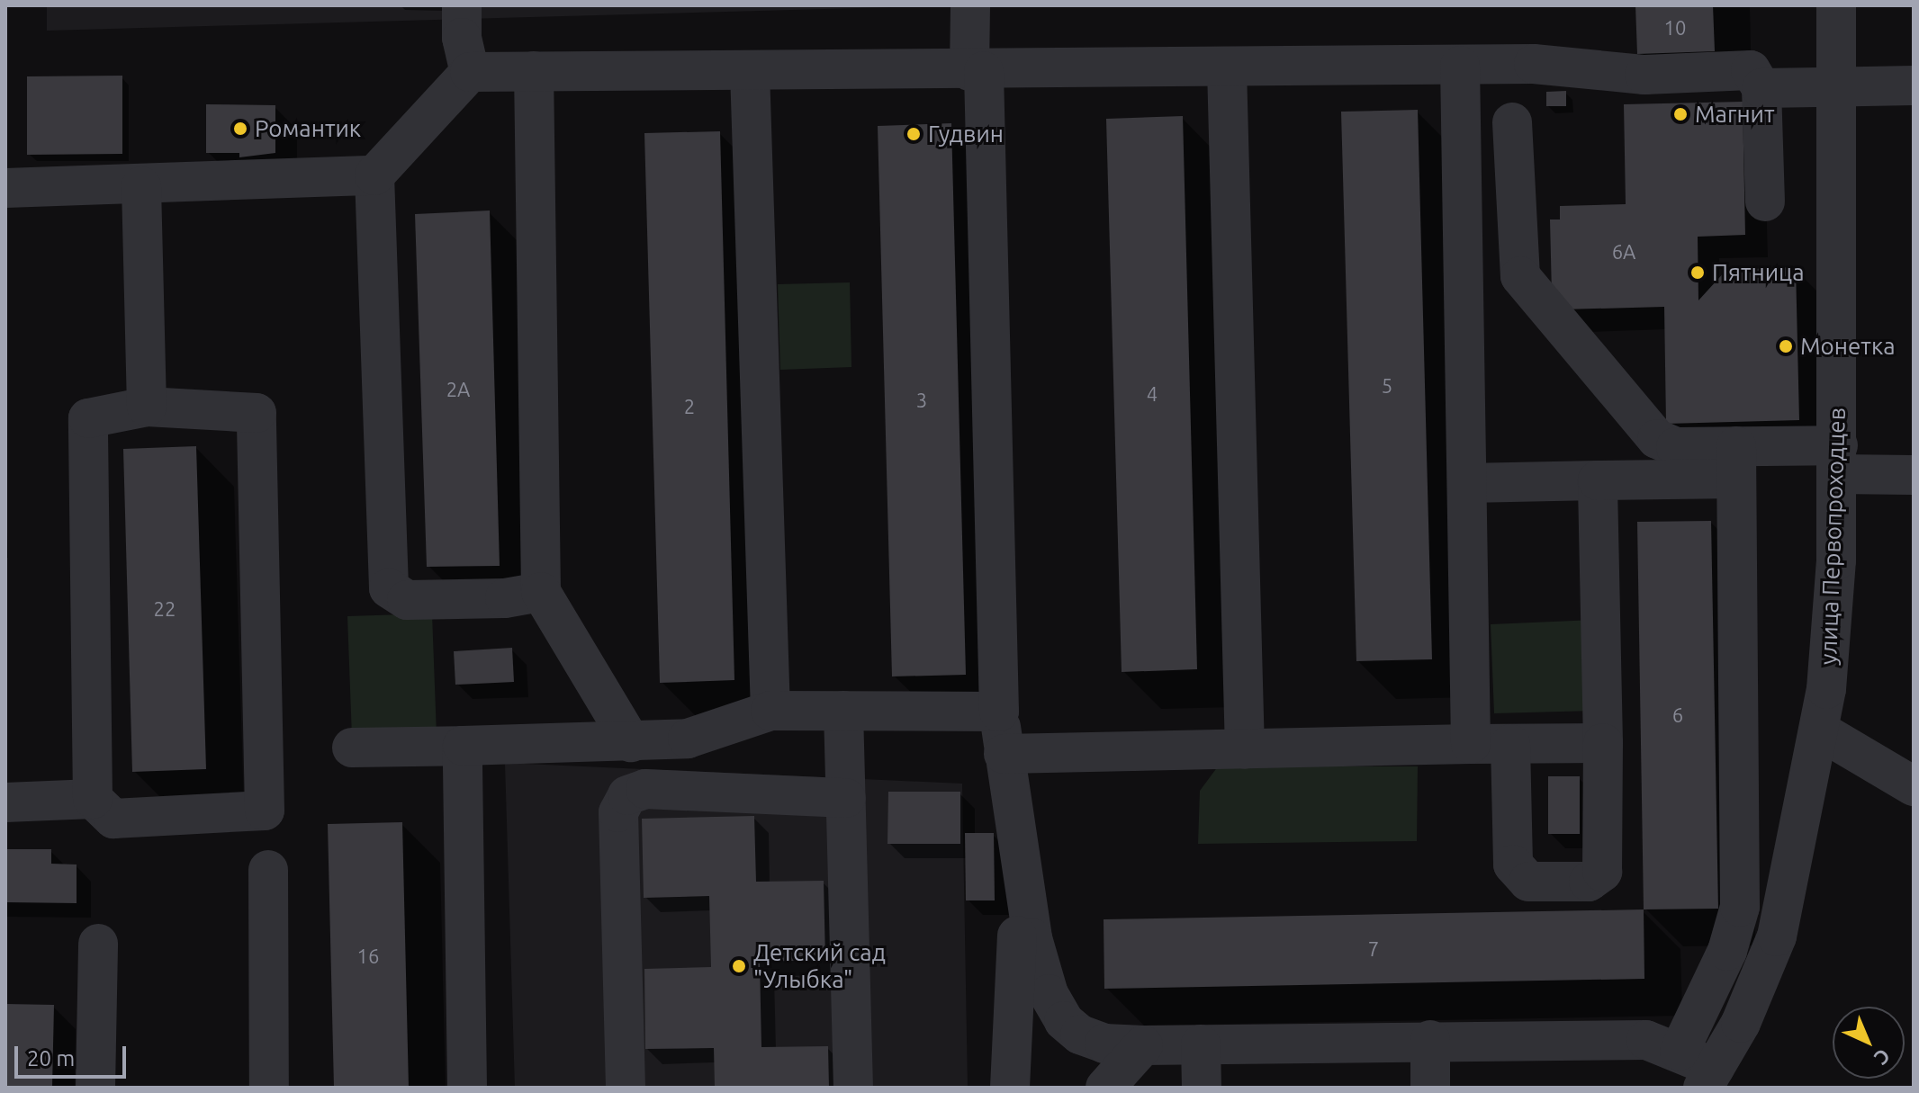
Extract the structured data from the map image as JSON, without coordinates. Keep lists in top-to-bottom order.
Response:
{
  "streets": {
    "street": ["улица Первопроходцев"]
  },
  "places": [
    "Магнит",
    "Романтик",
    "Гудвин",
    "Пятница",
    "Монетка",
    "Детский сад \"Улыбка\""
  ],
  "house_numbers": [
    "10",
    "6А",
    "5",
    "2А",
    "4",
    "3",
    "2",
    "22",
    "6",
    "7",
    "16"
  ],
  "scale_bar": "20 m",
  "north": "bottom right"
}
